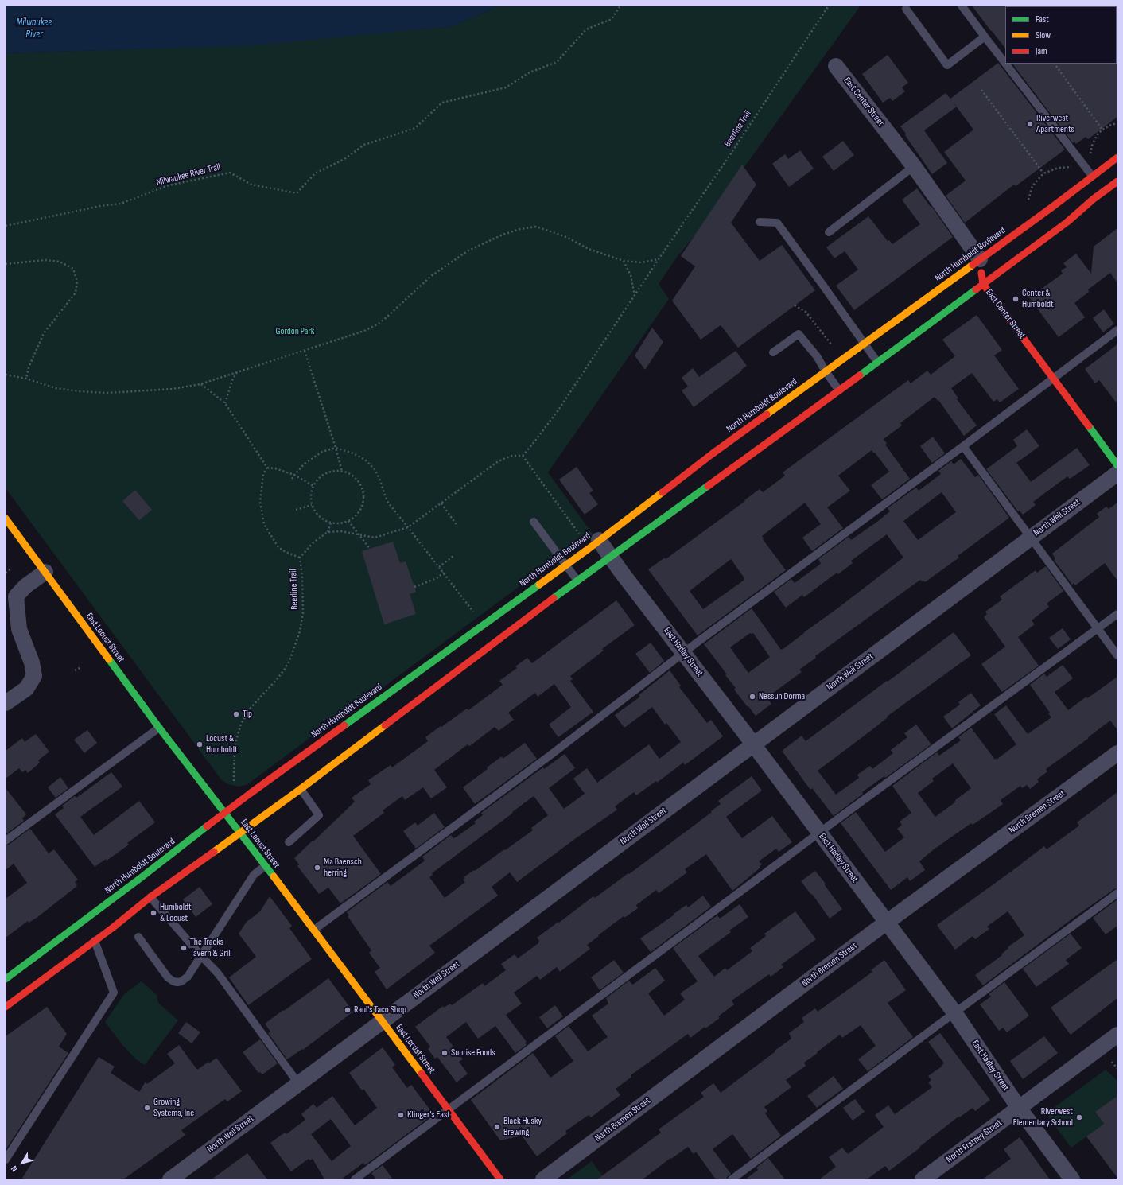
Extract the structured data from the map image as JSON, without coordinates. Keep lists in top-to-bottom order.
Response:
{
  "streets": {
    "main road": ["East Center Street", "North Humboldt Boulevard", "East Locust Street"],
    "street": [
      "North Weil Street",
      "East Hadley Street",
      "North Bremen Street",
      "North Fratney Street"
    ],
    "path": ["Beerline Trail", "Milwaukee River Trail"]
  },
  "crossings": [
    ["East Center Street", "North Humboldt Boulevard"],
    ["North Humboldt Boulevard", "East Locust Street"],
    ["North Humboldt Boulevard", "East Hadley Street"],
    ["North Weil Street", "East Locust Street"],
    ["North Weil Street", "East Hadley Street"],
    ["East Hadley Street", "North Bremen Street"],
    ["East Hadley Street", "North Fratney Street"]
  ],
  "water": ["Milwaukee River"],
  "parks": ["Gordon Park"],
  "places": [
    "Riverwest Apartments",
    "Center & Humboldt",
    "Nessun Dorma",
    "Tip",
    "Locust & Humboldt",
    "Ma Baensch herring",
    "Humboldt & Locust",
    "The Tracks Tavern & Grill",
    "Raul's Taco Shop",
    "Sunrise Foods",
    "Growing Systems, Inc",
    "Klinger's East",
    "Riverwest Elementary School",
    "Black Husky Brewing"
  ],
  "legend": ["Fast", "Slow", "Jam"],
  "north": "bottom left"
}
